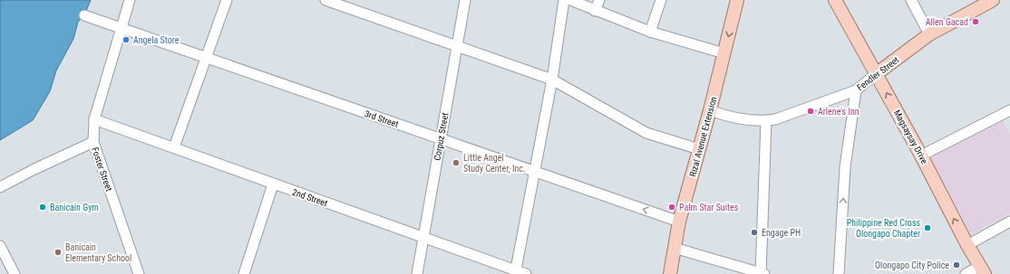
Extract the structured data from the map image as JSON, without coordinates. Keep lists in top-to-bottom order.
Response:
{
  "streets": {
    "main road": ["Fendler Street", "Rizal Avenue Extension", "Magsaysay Drive"],
    "street": [
      "3rd Street",
      "Corpuz Street",
      "Foster Street",
      "2nd Street"
    ]
  },
  "crossings": [
    ["Fendler Street", "Rizal Avenue Extension"],
    ["Fendler Street", "Magsaysay Drive"],
    ["3rd Street", "Corpuz Street"],
    ["3rd Street", "Rizal Avenue Extension"],
    ["3rd Street", "Foster Street"],
    ["Corpuz Street", "2nd Street"],
    ["Foster Street", "2nd Street"]
  ],
  "one_way": ["Magsaysay Drive"],
  "places": [
    "Allen Gacad",
    "Angela Store",
    "Arlene's Inn",
    "Little Angel Study Center, Inc.",
    "Banicain Gym",
    "Palm Star Suites",
    "Philippine Red Cross Olongapo Chapter",
    "Engage PH",
    "Banicain Elementary School",
    "Olongapo City Police"
  ]
}
